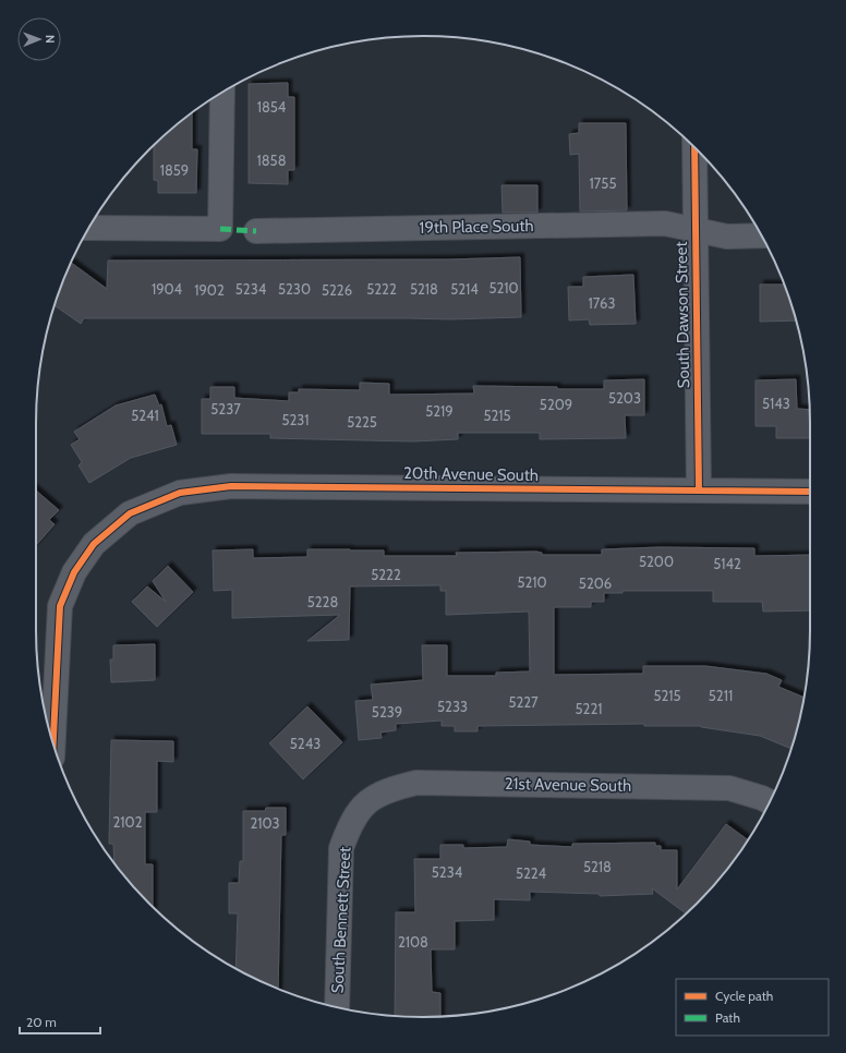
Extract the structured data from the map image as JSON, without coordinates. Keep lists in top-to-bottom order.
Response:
{
  "streets": {
    "street": [
      "19th Place South",
      "South Dawson Street",
      "20th Avenue South",
      "21st Avenue South",
      "South Bennett Street"
    ]
  },
  "crossings": [
    ["19th Place South", "South Dawson Street"],
    ["South Dawson Street", "20th Avenue South"],
    ["21st Avenue South", "South Bennett Street"]
  ],
  "house_numbers": [
    "1854",
    "1858",
    "1859",
    "1755",
    "5210",
    "1904",
    "5234",
    "5230",
    "5222",
    "5218",
    "5214",
    "1902",
    "5226",
    "1763",
    "5203",
    "5143",
    "5209",
    "5237",
    "5219",
    "5241",
    "5215",
    "5231",
    "5225",
    "5200",
    "5142",
    "5222",
    "5210",
    "5206",
    "5228",
    "5215",
    "5211",
    "5227",
    "5233",
    "5221",
    "5239",
    "5243",
    "2102",
    "2103",
    "5218",
    "5234",
    "5224",
    "2108"
  ],
  "legend": ["Cycle path", "Path"],
  "scale_bar": "20 m",
  "north": "right"
}
